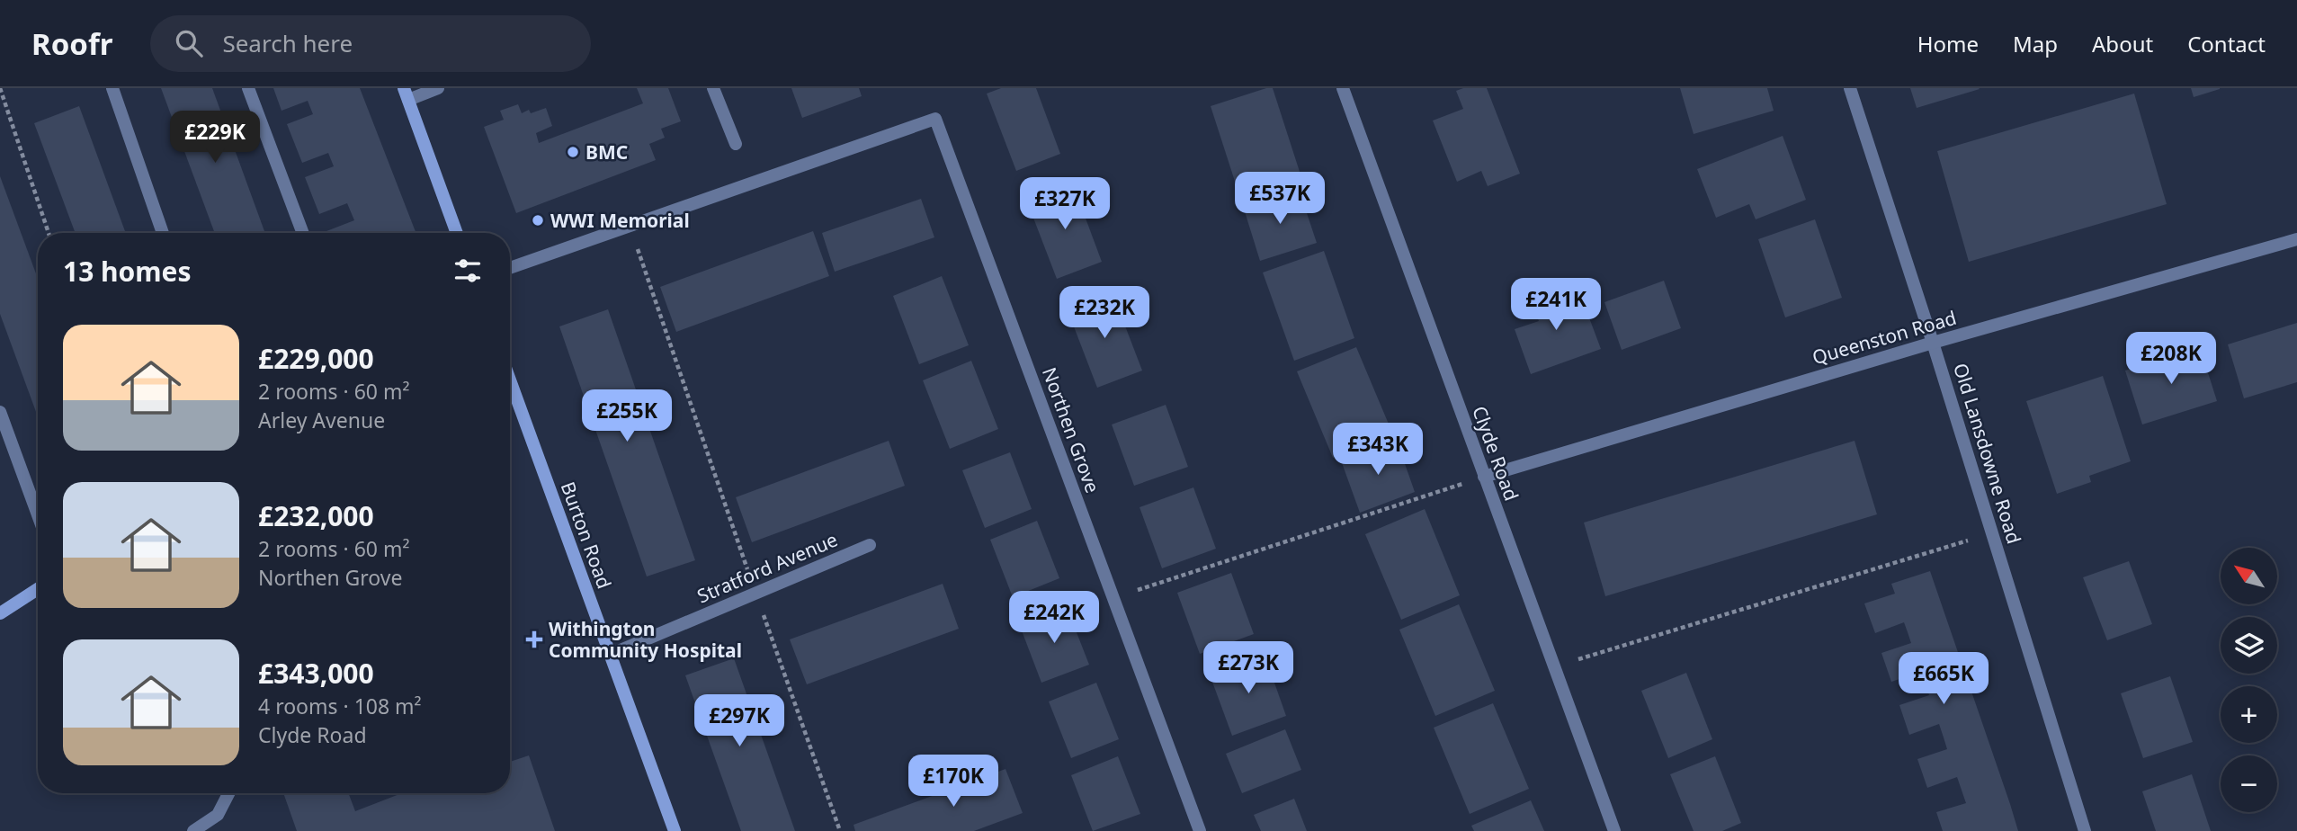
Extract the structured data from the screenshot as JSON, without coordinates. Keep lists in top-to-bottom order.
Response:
{
  "streets": {
    "street": [
      "Queenston Road",
      "Northen Grove",
      "Clyde Road",
      "Old Lansdowne Road",
      "Burton Road",
      "Stratford Avenue"
    ]
  },
  "crossings": [
    ["Queenston Road", "Clyde Road"],
    ["Queenston Road", "Old Lansdowne Road"],
    ["Burton Road", "Stratford Avenue"]
  ],
  "places": {
    "other": ["BMC", "WWI Memorial"],
    "health": ["Withington Community Hospital"]
  },
  "north": "top left",
  "page": {
    "header": "Roofr",
    "search": "Search here",
    "nav": [
      "Home",
      "Map",
      "About",
      "Contact"
    ],
    "price": [
      "£229K",
      "£537K",
      "£327K",
      "£241K",
      "£232K",
      "£208K",
      "£255K",
      "£343K",
      "£242K",
      "£273K",
      "£665K",
      "£297K",
      "£170K"
    ],
    "heading": "13 homes",
    "list": [
      {
        "name": "£229,000",
        "note": "2 rooms · 60 m² · Arley Avenue"
      },
      {
        "name": "£232,000",
        "note": "2 rooms · 60 m² · Northen Grove"
      },
      {
        "name": "£343,000",
        "note": "4 rooms · 108 m² · Clyde Road"
      }
    ],
    "map_buttons": ["+", "−"]
  }
}
